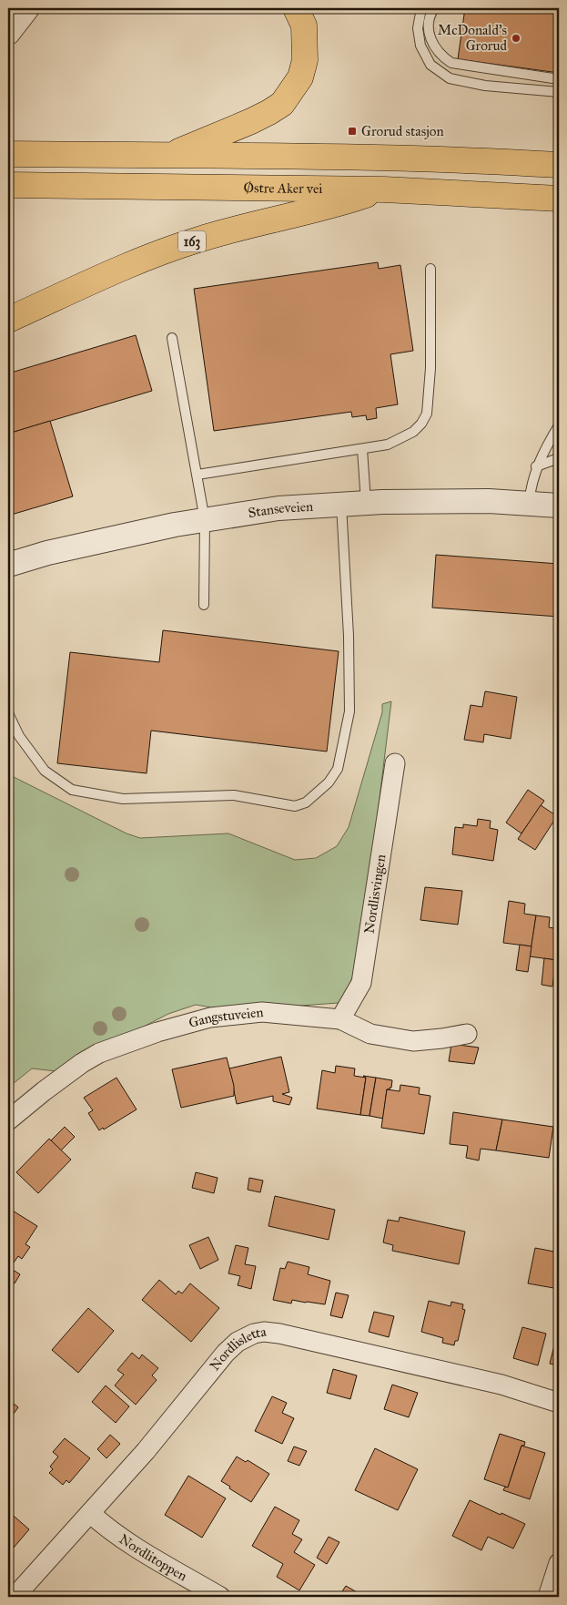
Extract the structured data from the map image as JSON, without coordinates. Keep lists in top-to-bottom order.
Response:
{
  "streets": {
    "highway": ["Østre Aker vei", "163"],
    "street": [
      "Stanseveien",
      "Nordlisvingen",
      "Gangstuveien",
      "Nordlisletta",
      "Nordlitoppen"
    ]
  },
  "crossings": [
    ["Østre Aker vei", "163"],
    ["Nordlisvingen", "Gangstuveien"],
    ["Nordlisletta", "Nordlitoppen"]
  ],
  "places": {
    "other": ["McDonald's Grorud"],
    "transit": ["Grorud stasjon"]
  }
}
